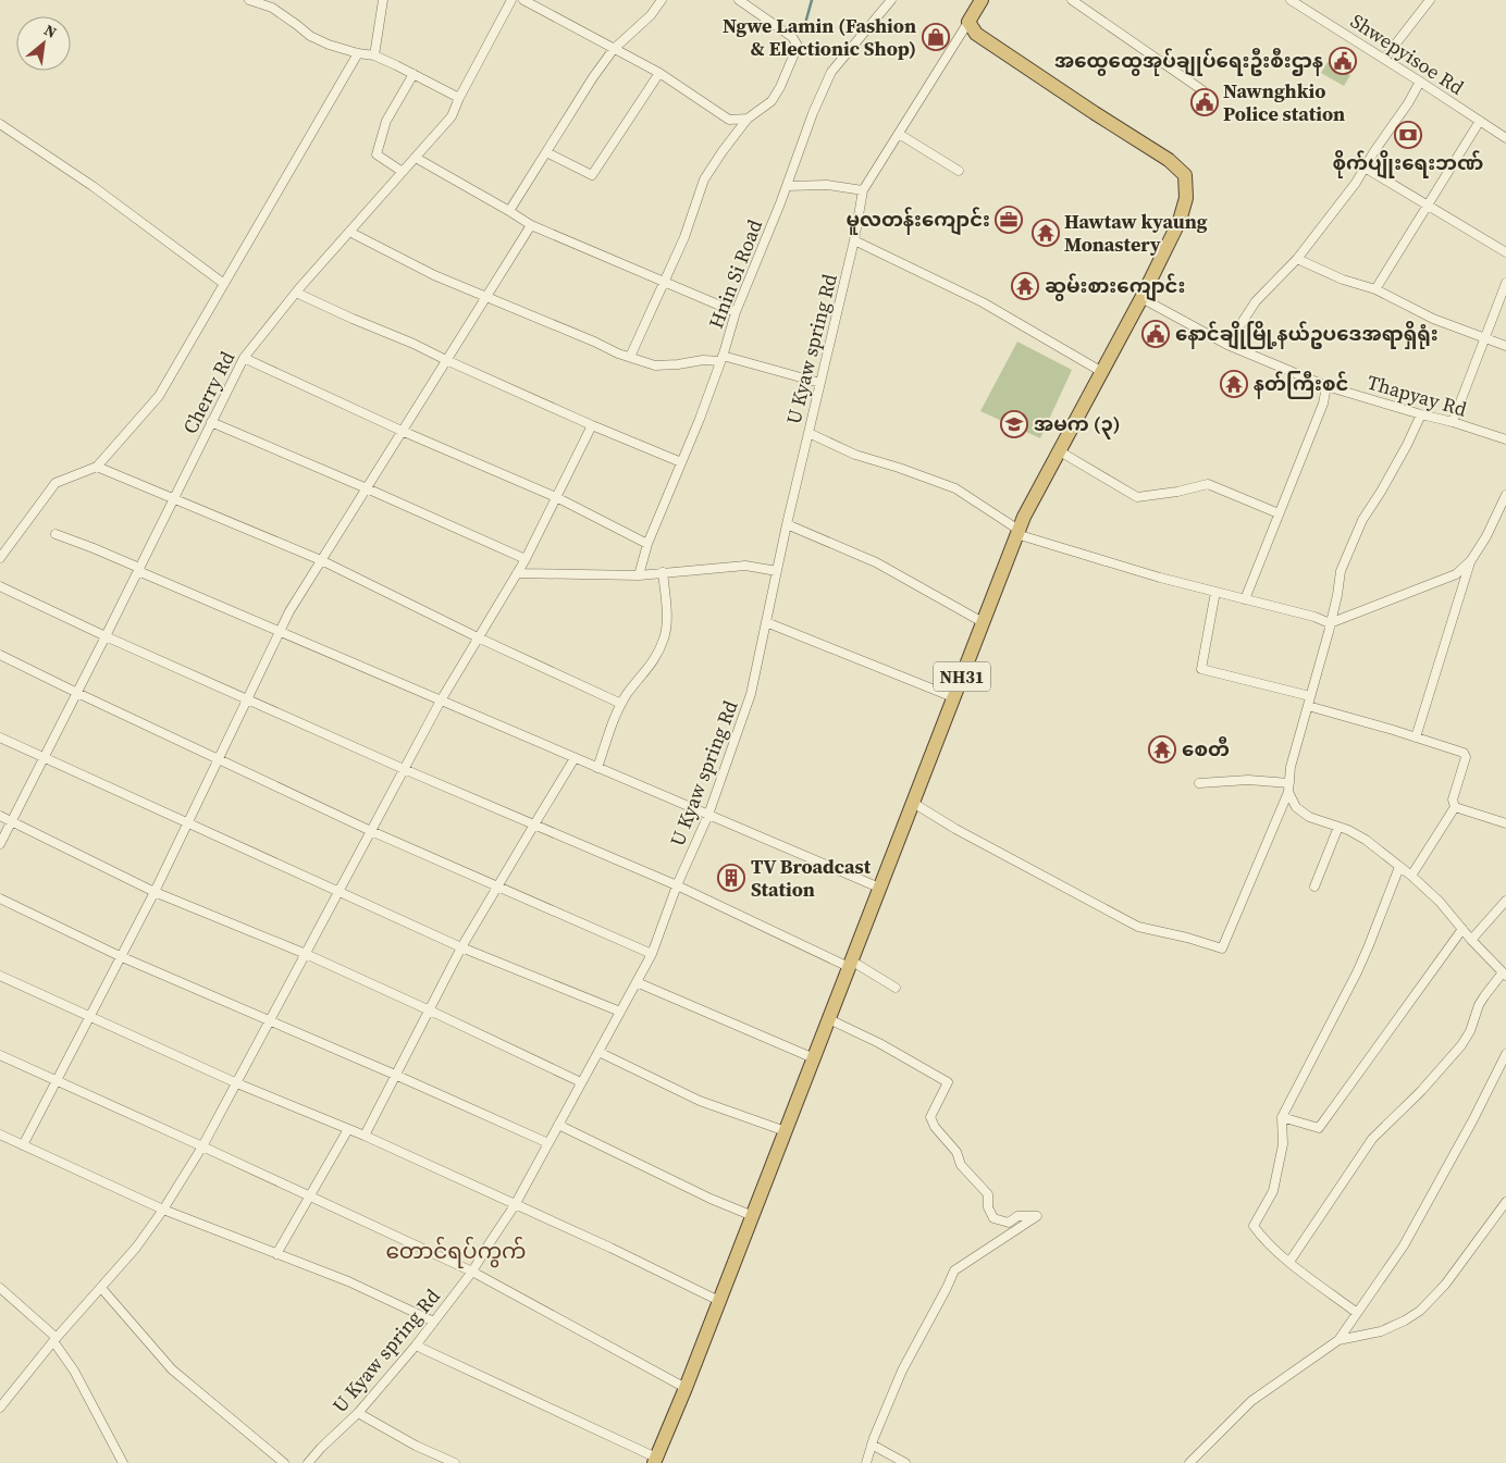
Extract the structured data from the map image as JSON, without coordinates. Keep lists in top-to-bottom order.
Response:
{
  "streets": {
    "highway": ["NH31"],
    "street": [
      "Shwepyisoe Rd",
      "Hnin Si Road",
      "U Kyaw spring Rd",
      "Cherry Rd",
      "Thapyay Rd"
    ]
  },
  "crossings": [
    ["U Kyaw spring Rd", "NH31"],
    ["Thapyay Rd", "NH31"]
  ],
  "districts": ["တောင်ရပ်ကွက်"],
  "places": {
    "shop": ["Ngwe Lamin (Fashion & Electionic Shop)"],
    "public building": ["အထွေထွေအုပ်ချုပ်ရေးဦးစီးဌာန", "Nawnghkio Police station", "နောင်ချိုမြို့နယ်ဥပဒေအရာရှိရုံး"],
    "bank": ["စိုက်ပျိုးရေးဘဏ်"],
    "office": ["မူလတန်းကျောင်း"],
    "temple": [
      "Hawtaw kyaung Monastery",
      "ဆွမ်းစားကျောင်း",
      "နတ်ကြီးစင်",
      "စေတီ"
    ],
    "school or university": ["အမက (၃)"],
    "building": ["TV Broadcast Station"]
  },
  "north": "top right"
}
